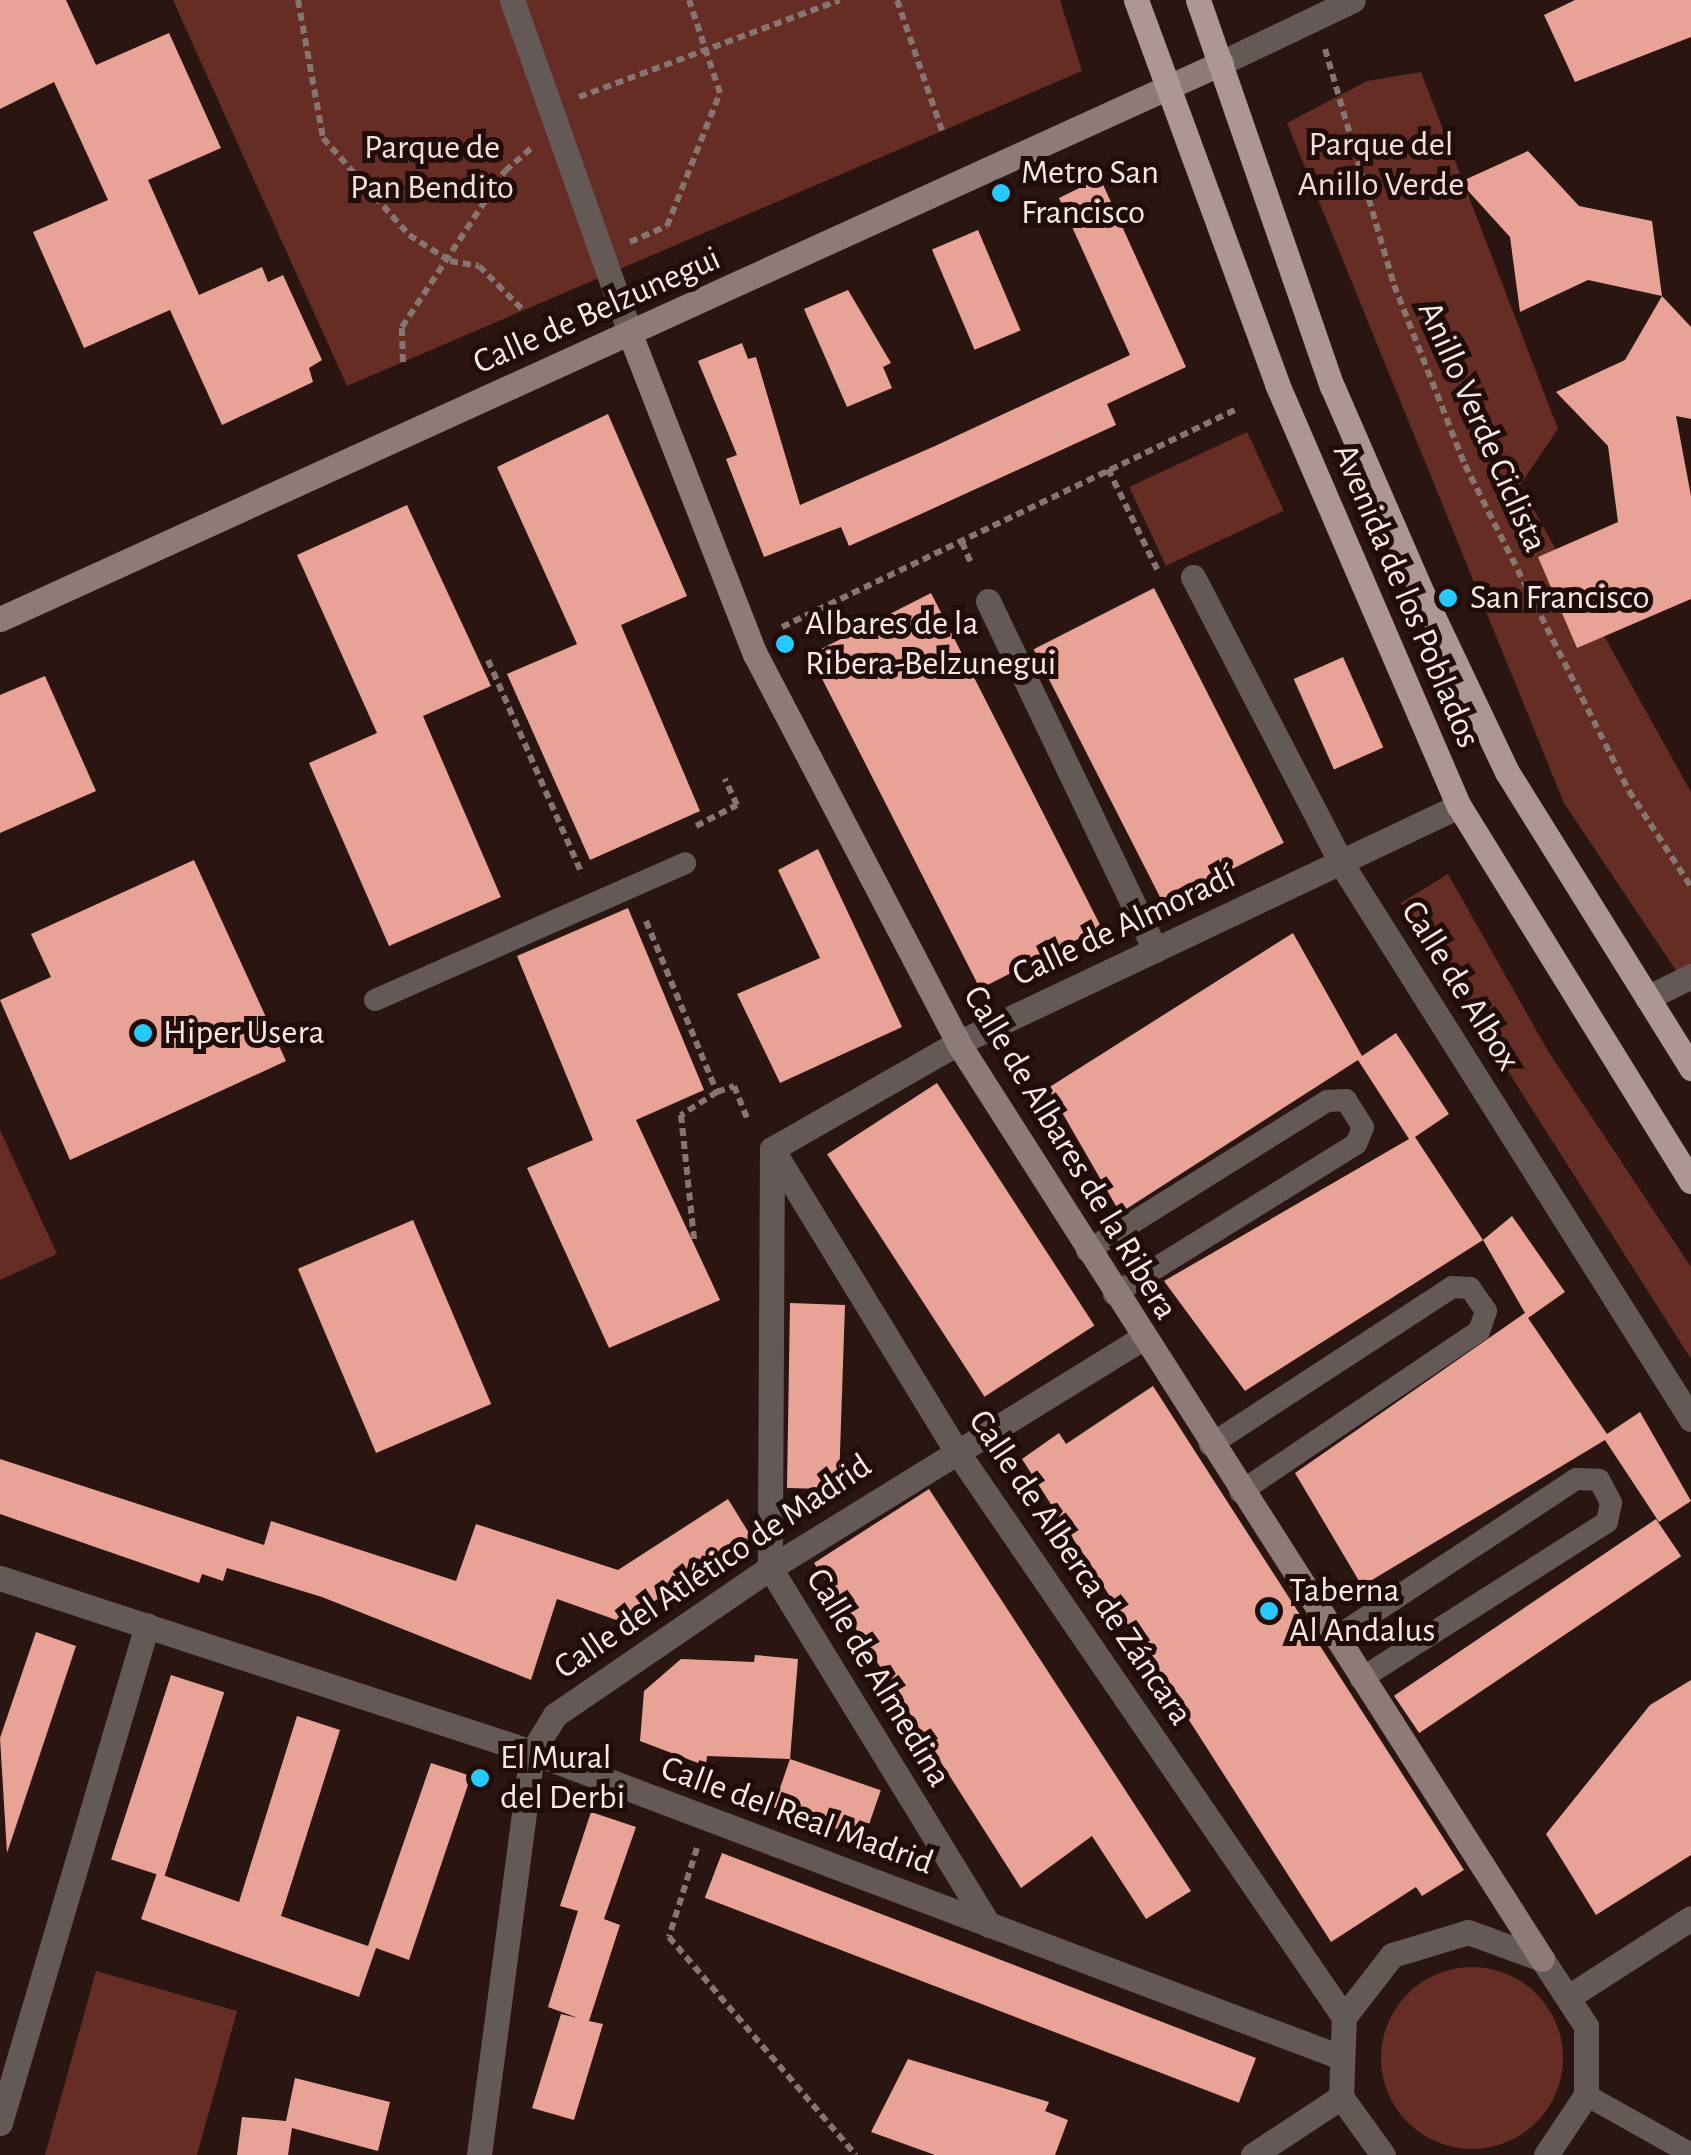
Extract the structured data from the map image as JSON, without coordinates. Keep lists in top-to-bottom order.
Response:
{
  "streets": {
    "main road": ["Avenida de los Poblados"],
    "street": [
      "Calle de Belzunegui",
      "Calle de Almoradí",
      "Calle de Albox",
      "Calle de Albares de la Ribera",
      "Calle del Atlético de Madrid",
      "Calle de Alberca de Záncara",
      "Calle de Almedina",
      "Calle del Real Madrid"
    ],
    "path": ["Anillo Verde Ciclista"]
  },
  "crossings": [
    ["Calle de Belzunegui", "Avenida de los Poblados"],
    ["Calle de Belzunegui", "Calle de Albares de la Ribera"],
    ["Avenida de los Poblados", "Calle de Almoradí"],
    ["Calle de Almoradí", "Calle de Albox"],
    ["Calle de Almoradí", "Calle de Albares de la Ribera"],
    ["Calle de Almoradí", "Calle de Alberca de Záncara"],
    ["Calle de Almoradí", "Calle de Almedina"],
    ["Calle de Albares de la Ribera", "Calle del Atlético de Madrid"],
    ["Calle del Atlético de Madrid", "Calle de Alberca de Záncara"],
    ["Calle del Atlético de Madrid", "Calle de Almedina"],
    ["Calle del Atlético de Madrid", "Calle del Real Madrid"],
    ["Calle de Alberca de Záncara", "Calle de Almedina"],
    ["Calle de Almedina", "Calle del Real Madrid"]
  ],
  "parks": ["Parque del Anillo Verde", "Parque de Pan Bendito"],
  "places": [
    "Metro San Francisco",
    "San Francisco",
    "Albares de la Ribera-Belzunegui",
    "Hiper Usera",
    "Taberna Al Andalus",
    "El Mural del Derbi"
  ]
}
